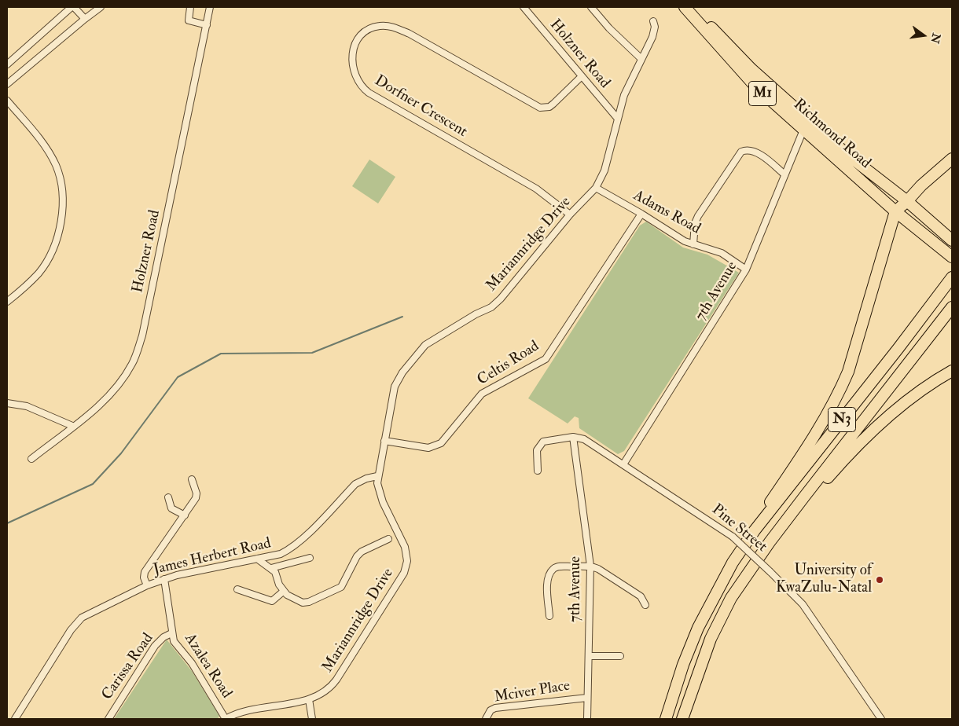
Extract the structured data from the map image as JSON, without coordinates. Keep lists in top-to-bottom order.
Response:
{
  "streets": {
    "highway": ["M1", "Richmond Road", "N3"],
    "street": [
      "Holzner Road",
      "Dorfner Crescent",
      "Adams Road",
      "Mariannridge Drive",
      "7th Avenue",
      "Celtis Road",
      "Pine Street",
      "James Herbert Road",
      "Azalea Road",
      "Carissa Road",
      "Mciver Place"
    ]
  },
  "crossings": [
    ["Holzner Road", "Dorfner Crescent"],
    ["Holzner Road", "Mariannridge Drive"],
    ["Dorfner Crescent", "Mariannridge Drive"],
    ["Richmond Road", "7th Avenue"],
    ["Adams Road", "Mariannridge Drive"],
    ["Adams Road", "7th Avenue"],
    ["Adams Road", "Celtis Road"],
    ["Mariannridge Drive", "Celtis Road"],
    ["Mariannridge Drive", "James Herbert Road"],
    ["Mariannridge Drive", "Azalea Road"],
    ["7th Avenue", "Pine Street"],
    ["7th Avenue", "Mciver Place"],
    ["James Herbert Road", "Azalea Road"],
    ["Azalea Road", "Carissa Road"]
  ],
  "places": ["University of KwaZulu-Natal"],
  "north": "right"
}
